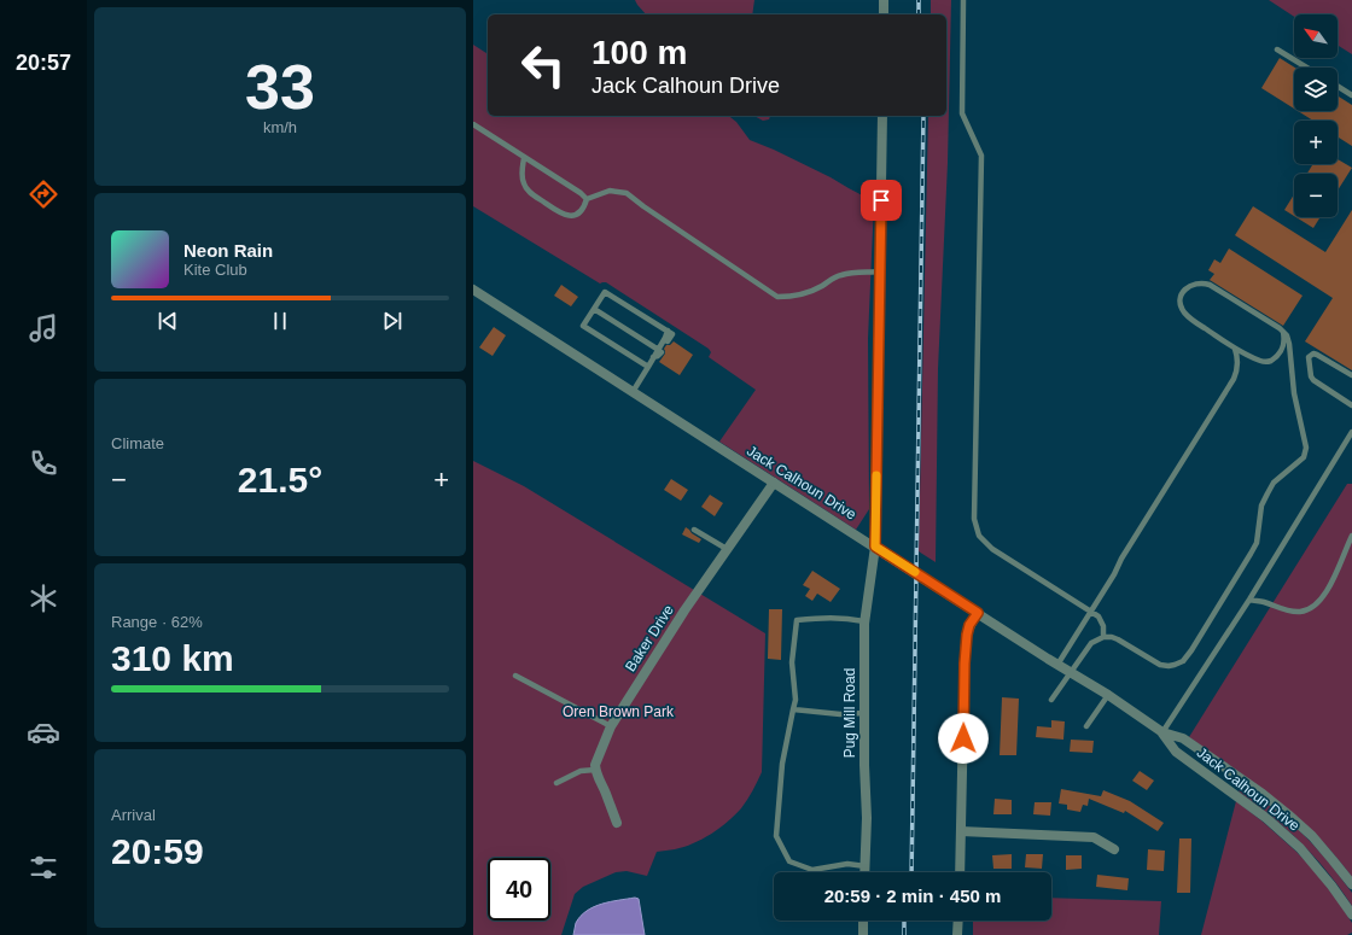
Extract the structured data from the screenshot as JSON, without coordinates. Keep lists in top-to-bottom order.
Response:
{
  "streets": {
    "street": ["Jack Calhoun Drive", "Baker Drive", "Pug Mill Road"]
  },
  "crossings": [
    ["Jack Calhoun Drive", "Baker Drive"],
    ["Jack Calhoun Drive", "Pug Mill Road"]
  ],
  "parks": ["Oren Brown Park"],
  "north": "top left",
  "page": {
    "tabs": "20:57",
    "tile": [
      ["33", "km/h"],
      "Climate",
      ["Range · 62%", "310 km"],
      ["Arrival", "20:59"]
    ],
    "map_buttons": ["+", "−"],
    "turn": ["100 m", "Jack Calhoun Drive"],
    "song": ["Neon Rain", "Kite Club"],
    "heat": ["−", "21.5°", "+"],
    "limit": "40",
    "trip": "20:59 · 2 min · 450 m"
  }
}
